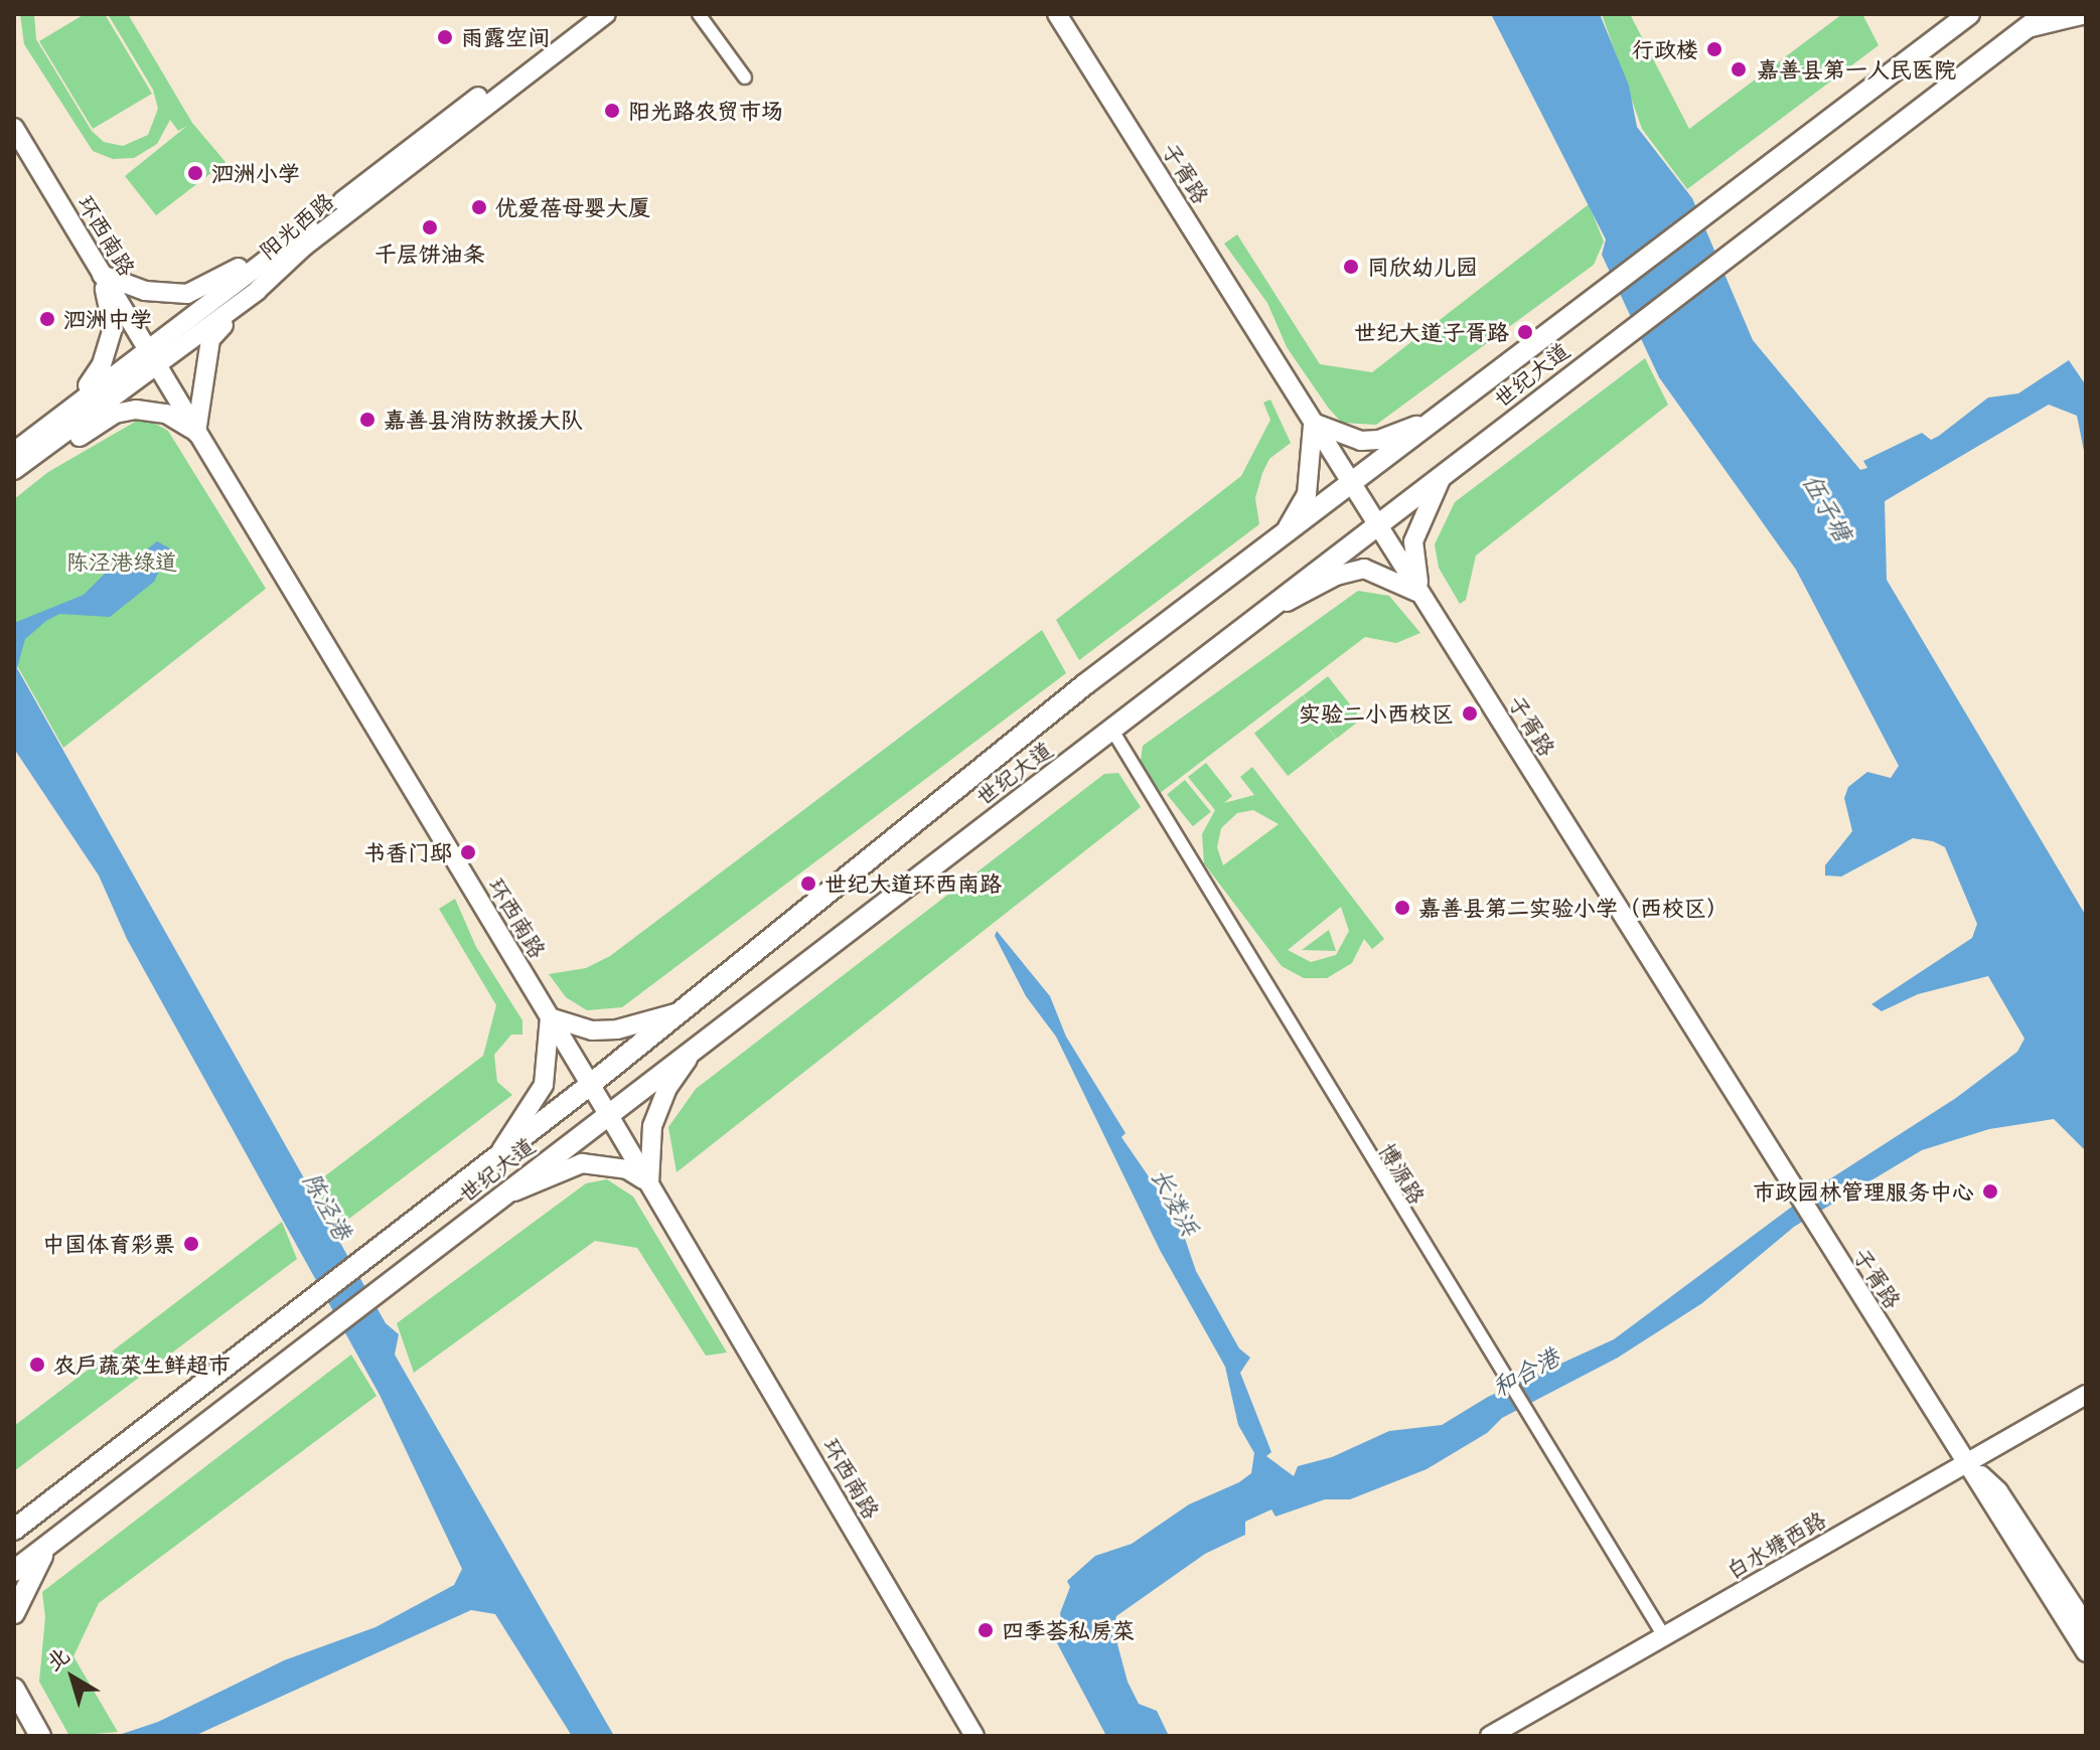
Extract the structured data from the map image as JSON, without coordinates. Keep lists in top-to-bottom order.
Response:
{
  "streets": {
    "main road": ["世纪大道"],
    "street": [
      "子胥路",
      "阳光西路",
      "环西南路",
      "博源路",
      "白水塘西路"
    ]
  },
  "crossings": [
    ["子胥路", "世纪大道"],
    ["子胥路", "白水塘西路"],
    ["阳光西路", "环西南路"],
    ["环西南路", "世纪大道"],
    ["世纪大道", "博源路"],
    ["博源路", "白水塘西路"]
  ],
  "water": [
    "伍子塘",
    "长溇浜",
    "陈泾港",
    "和合港"
  ],
  "parks": ["陈泾港绿道"],
  "places": [
    "雨露空间",
    "行政楼",
    "嘉善县第一人民医院",
    "阳光路农贸市场",
    "泗洲小学",
    "优爱蓓母婴大厦",
    "千层饼油条",
    "同欣幼儿园",
    "泗洲中学",
    "世纪大道子胥路",
    "嘉善县消防救援大队",
    "实验二小西校区",
    "书香门邸",
    "世纪大道环西南路",
    "嘉善县第二实验小学（西校区）",
    "市政园林管理服务中心",
    "中国体育彩票",
    "农户蔬菜生鲜超市",
    "四季荟私房菜"
  ],
  "north": "top left"
}
